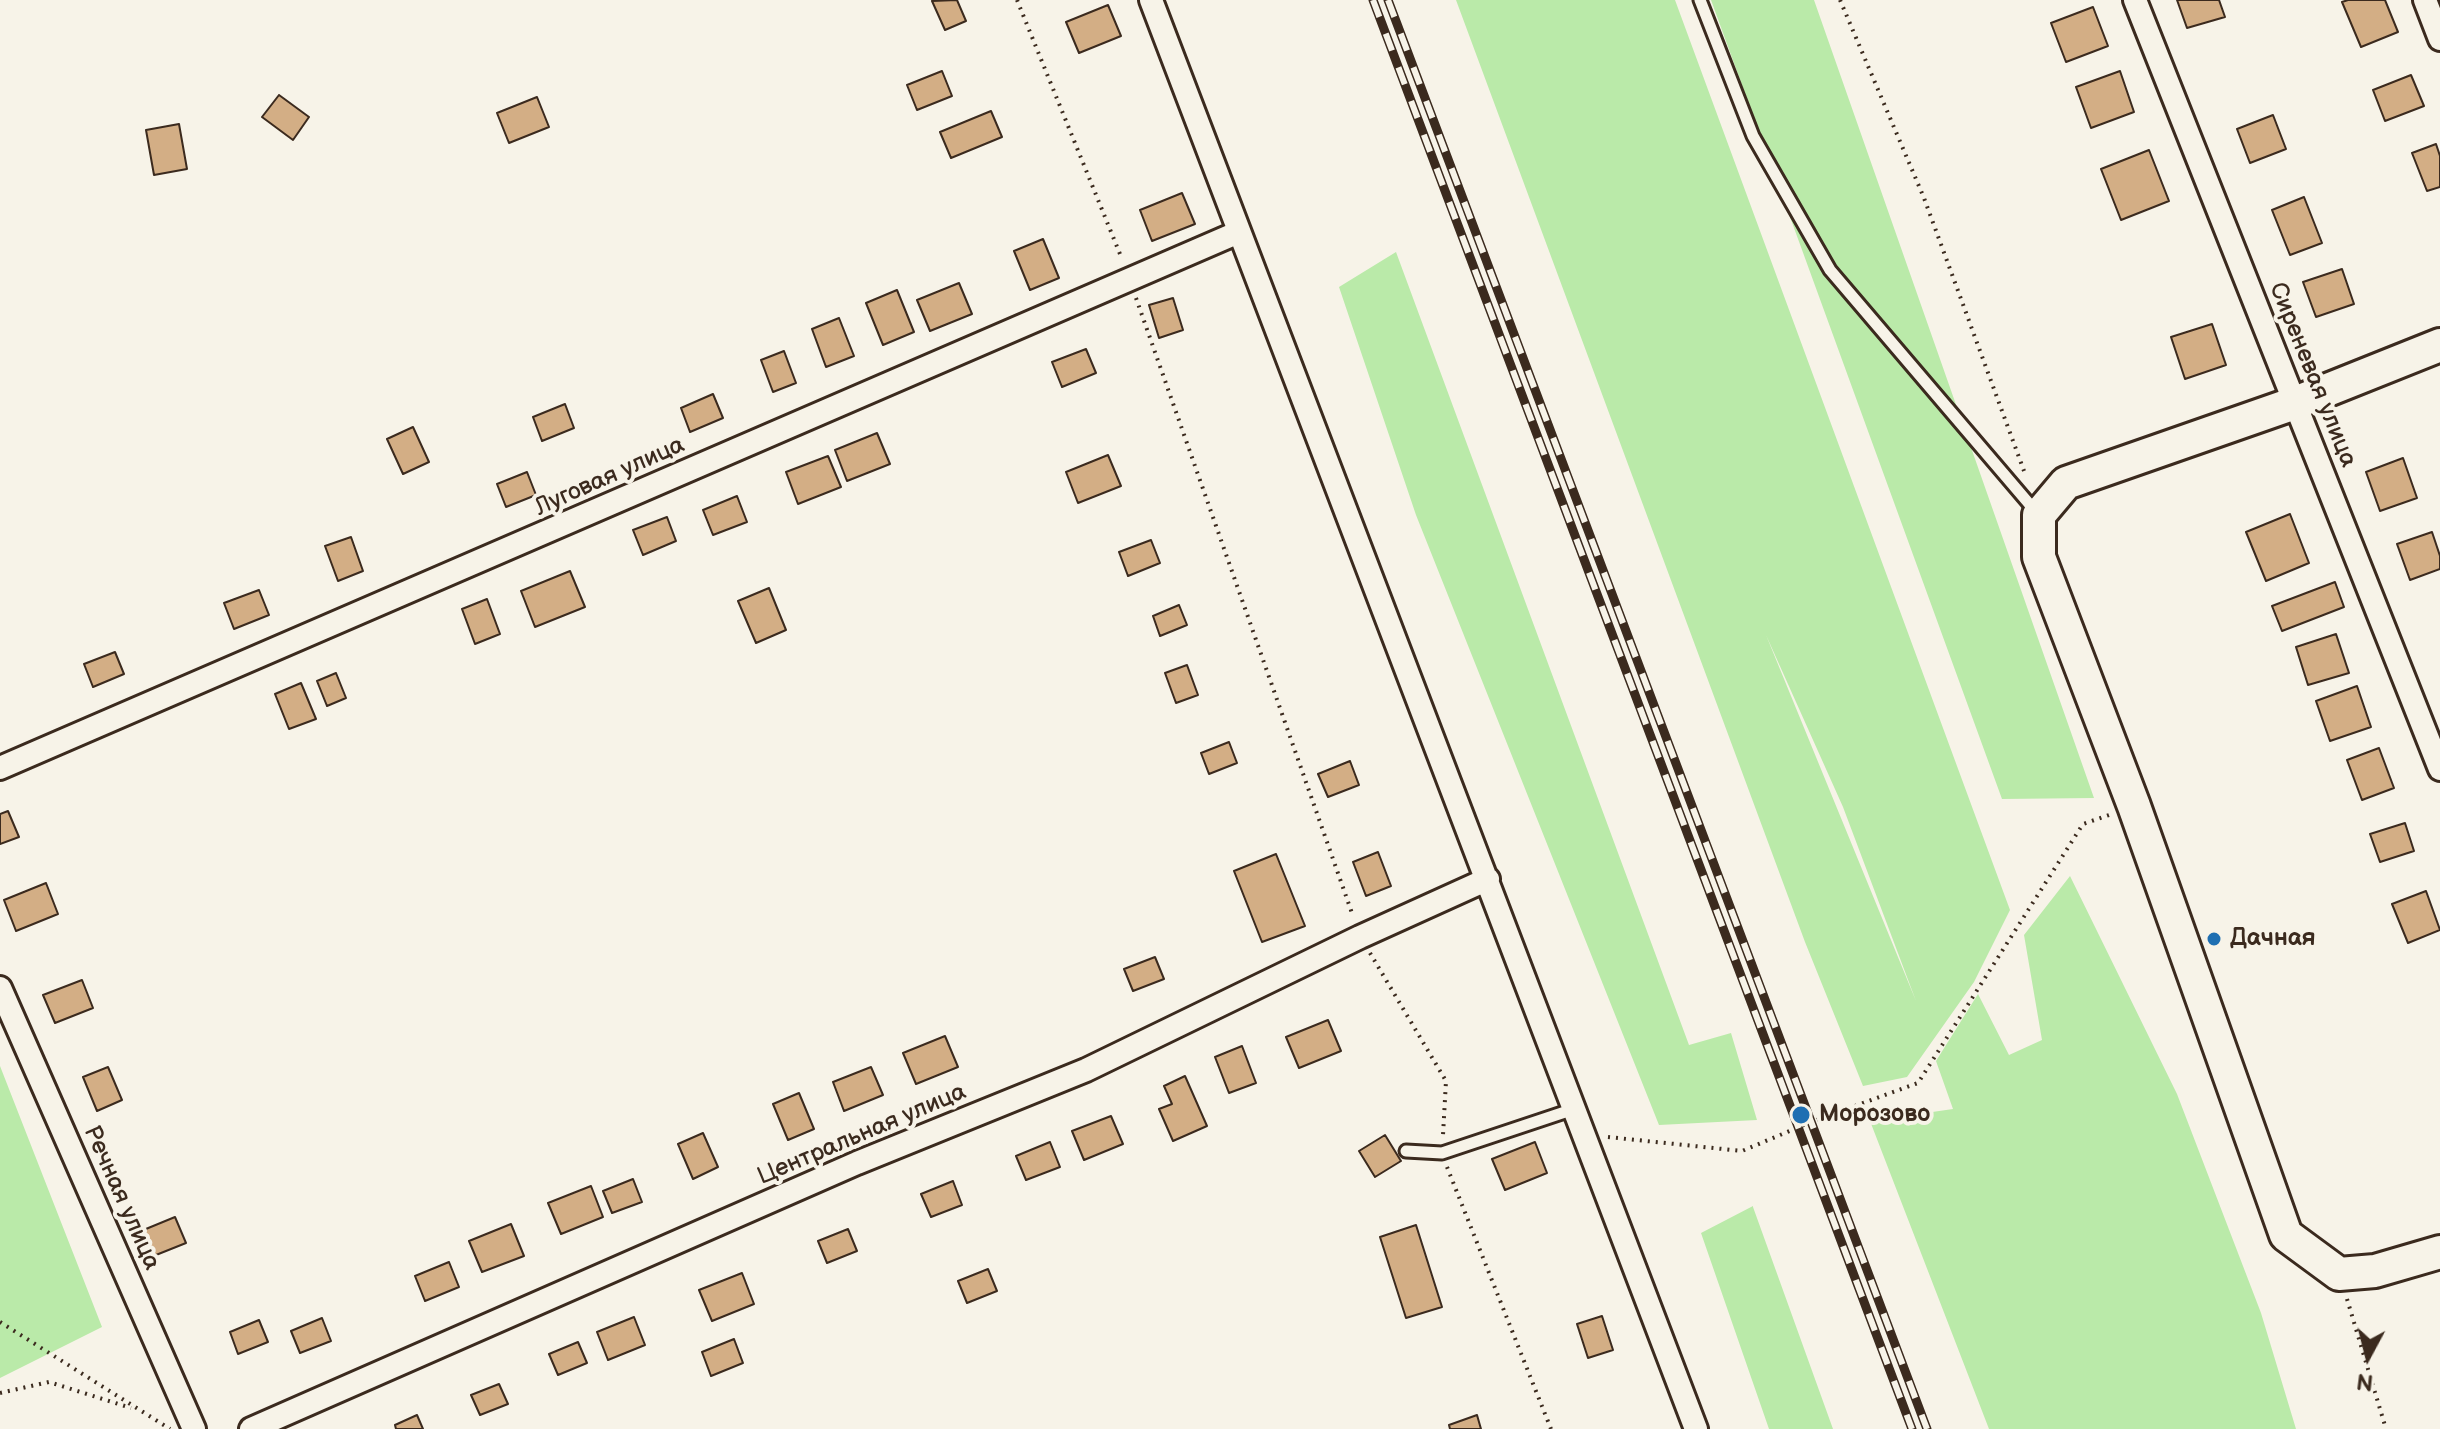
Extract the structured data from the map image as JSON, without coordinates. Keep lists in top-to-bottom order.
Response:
{
  "streets": {
    "street": [
      "Сиреневая улица",
      "Луговая улица",
      "Центральная улица",
      "Речная улица"
    ]
  },
  "places": ["Дачная", "Морозово"],
  "north": "bottom"
}
